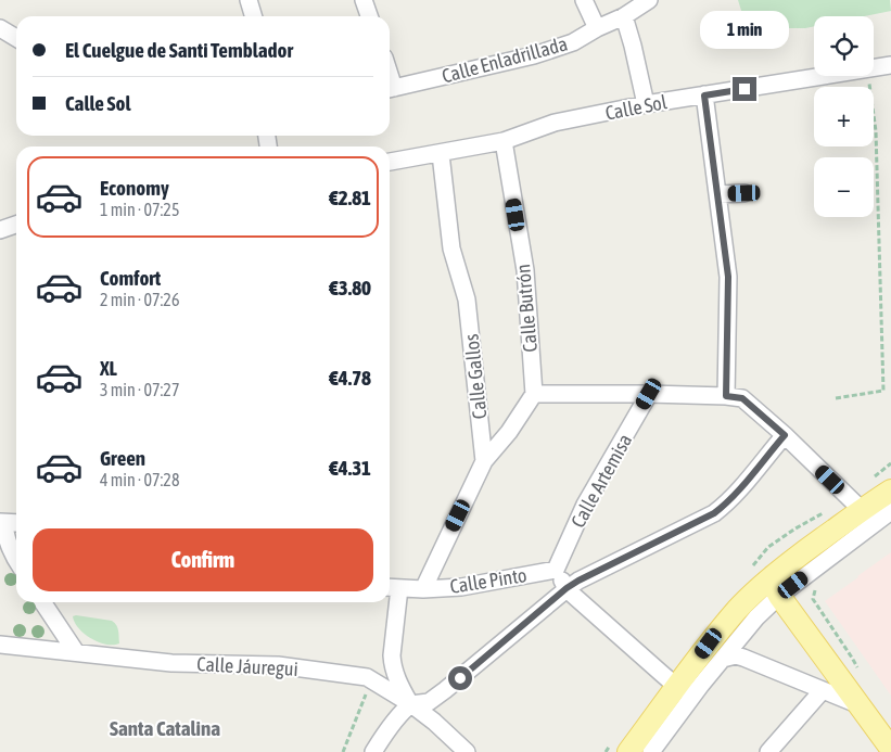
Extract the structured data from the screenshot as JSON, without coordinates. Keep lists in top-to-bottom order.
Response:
{
  "streets": {
    "street": [
      "Calle Enladrillada",
      "Calle Sol",
      "Calle Butrón",
      "Calle Gallos",
      "Calle Artemisa",
      "Calle Pinto",
      "Calle Jáuregui"
    ]
  },
  "crossings": [
    ["Calle Sol", "Calle Butrón"],
    ["Calle Sol", "Calle Gallos"],
    ["Calle Artemisa", "Calle Pinto"]
  ],
  "districts": ["Santa Catalina"],
  "page": {
    "bubble": "1 min",
    "map_buttons": ["+", "−"],
    "banner": ["El Cuelgue de Santi Temblador", "Calle Sol"],
    "list": [
      {
        "name": "Economy",
        "note": "1 min · 07:25",
        "value": "€2.81"
      },
      {
        "name": "Comfort",
        "note": "2 min · 07:26",
        "value": "€3.80"
      },
      {
        "name": "XL",
        "note": "3 min · 07:27",
        "value": "€4.78"
      },
      {
        "name": "Green",
        "note": "4 min · 07:28",
        "value": "€4.31"
      }
    ],
    "buttons": "Confirm"
  }
}
